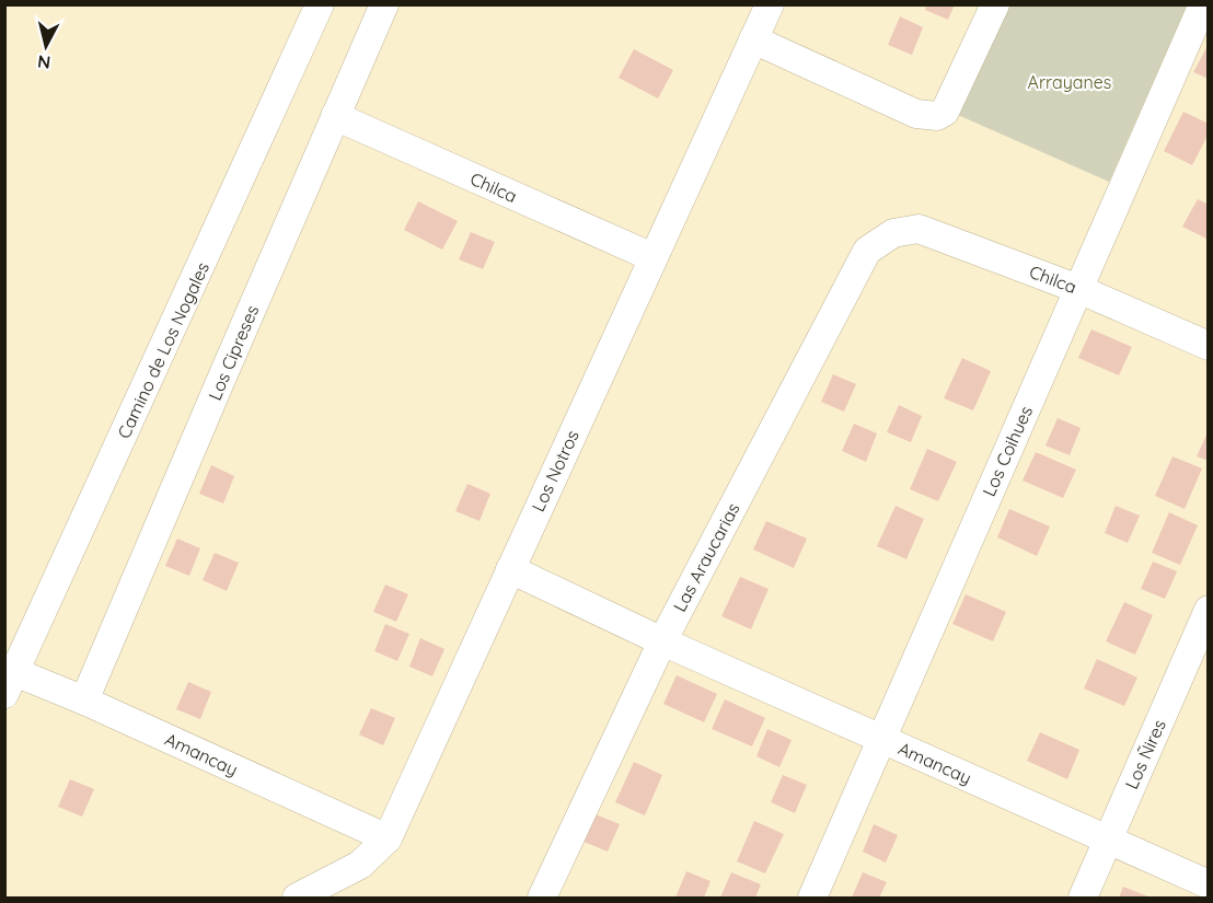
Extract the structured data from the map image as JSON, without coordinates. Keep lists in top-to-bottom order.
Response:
{
  "streets": {
    "street": [
      "Chilca",
      "Camino de Los Nogales",
      "Los Cipreses",
      "Los Coihues",
      "Los Notros",
      "Las Araucarias",
      "Amancay",
      "Los Ñires"
    ]
  },
  "crossings": [
    ["Chilca", "Los Cipreses"],
    ["Chilca", "Los Coihues"],
    ["Chilca", "Los Notros"],
    ["Chilca", "Las Araucarias"],
    ["Camino de Los Nogales", "Amancay"],
    ["Los Cipreses", "Amancay"],
    ["Los Coihues", "Amancay"],
    ["Los Notros", "Amancay"],
    ["Las Araucarias", "Amancay"],
    ["Amancay", "Los Ñires"]
  ],
  "parks": ["Arrayanes"],
  "north": "bottom"
}
